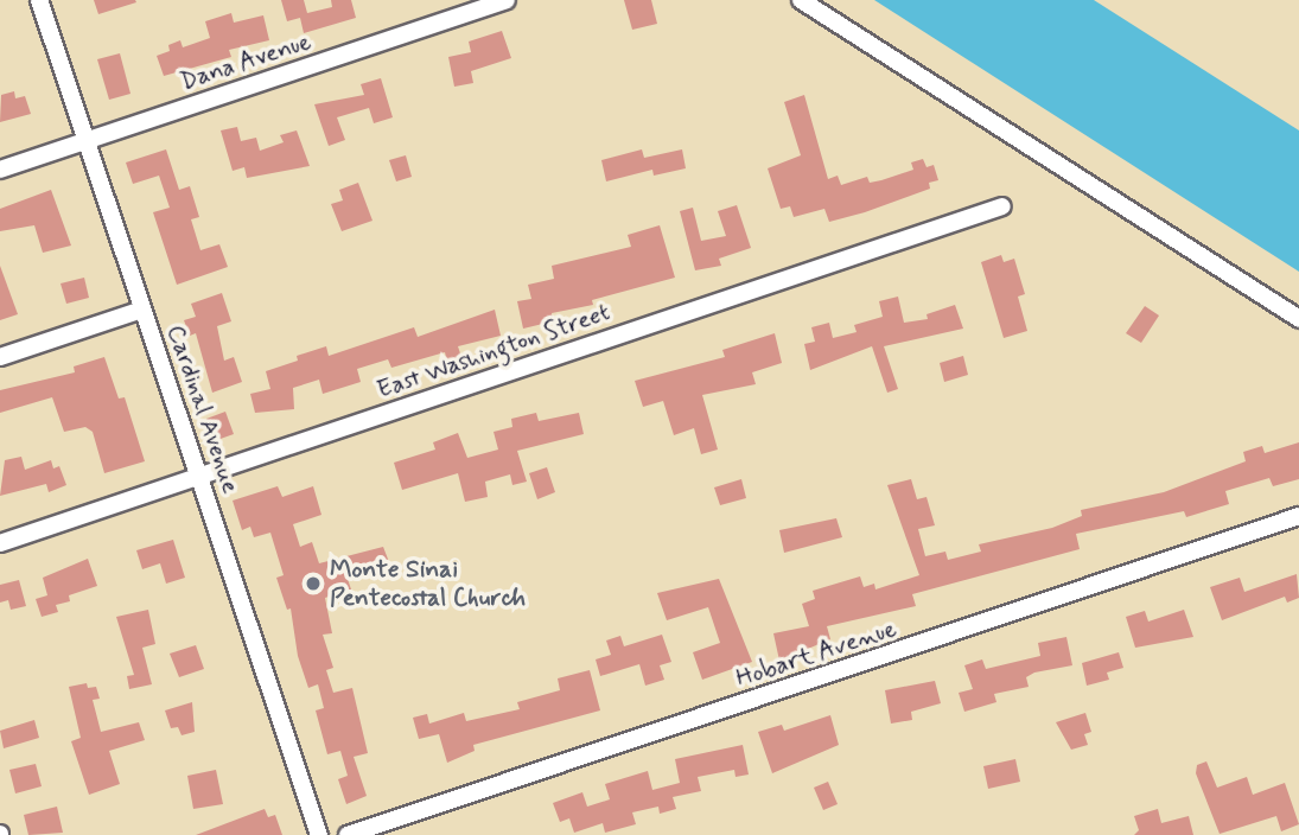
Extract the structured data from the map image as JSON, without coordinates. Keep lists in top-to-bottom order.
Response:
{
  "streets": {
    "street": [
      "Dana Avenue",
      "East Washington Street",
      "Cardinal Avenue",
      "Hobart Avenue"
    ]
  },
  "crossings": [
    ["Dana Avenue", "Cardinal Avenue"],
    ["East Washington Street", "Cardinal Avenue"]
  ],
  "places": ["Monte Sinai Pentecostal Church"]
}
